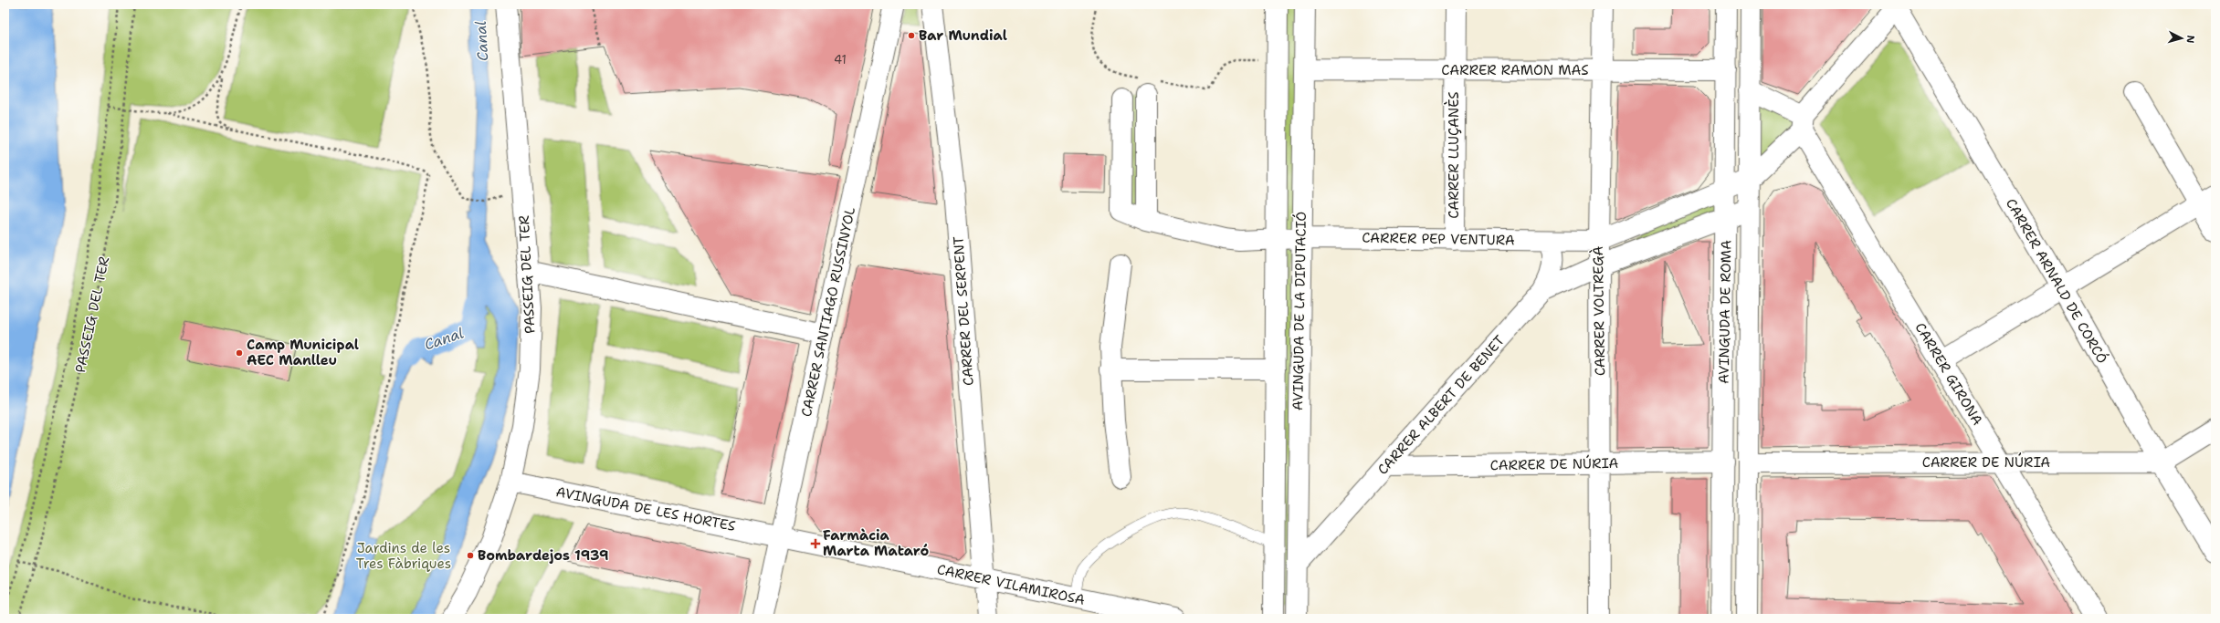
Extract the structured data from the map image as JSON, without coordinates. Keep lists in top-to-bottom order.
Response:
{
  "streets": {
    "street": [
      "CARRER RAMON MAS",
      "CARRER LLUÇANÈS",
      "CARRER PEP VENTURA",
      "PASSEIG DEL TER",
      "CARRER ARNALD DE CORCÓ",
      "CARRER DEL SERPENT",
      "AVINGUDA DE LA DIPUTACIÓ",
      "CARRER VOLTREGÀ",
      "CARRER SANTIAGO RUSSINYOL",
      "AVINGUDA DE ROMA",
      "CARRER GIRONA",
      "CARRER ALBERT DE BENET",
      "CARRER DE NÚRIA",
      "AVINGUDA DE LES HORTES",
      "CARRER VILAMIROSA"
    ]
  },
  "crossings": [
    ["CARRER RAMON MAS", "CARRER LLUÇANÈS"],
    ["CARRER RAMON MAS", "AVINGUDA DE LA DIPUTACIÓ"],
    ["CARRER RAMON MAS", "CARRER VOLTREGÀ"],
    ["CARRER RAMON MAS", "AVINGUDA DE ROMA"],
    ["CARRER LLUÇANÈS", "CARRER PEP VENTURA"],
    ["CARRER PEP VENTURA", "AVINGUDA DE LA DIPUTACIÓ"],
    ["CARRER PEP VENTURA", "CARRER VOLTREGÀ"],
    ["PASSEIG DEL TER", "AVINGUDA DE LES HORTES"],
    ["CARRER ARNALD DE CORCÓ", "CARRER GIRONA"],
    ["CARRER ARNALD DE CORCÓ", "CARRER DE NÚRIA"],
    ["CARRER DEL SERPENT", "CARRER VILAMIROSA"],
    ["AVINGUDA DE LA DIPUTACIÓ", "CARRER ALBERT DE BENET"],
    ["CARRER VOLTREGÀ", "CARRER ALBERT DE BENET"],
    ["CARRER VOLTREGÀ", "CARRER DE NÚRIA"],
    ["CARRER SANTIAGO RUSSINYOL", "AVINGUDA DE LES HORTES"],
    ["CARRER SANTIAGO RUSSINYOL", "CARRER VILAMIROSA"],
    ["AVINGUDA DE ROMA", "CARRER ALBERT DE BENET"],
    ["AVINGUDA DE ROMA", "CARRER DE NÚRIA"],
    ["CARRER GIRONA", "CARRER DE NÚRIA"],
    ["CARRER ALBERT DE BENET", "CARRER DE NÚRIA"],
    ["AVINGUDA DE LES HORTES", "CARRER VILAMIROSA"]
  ],
  "water": ["Canal"],
  "parks": ["Jardins de les Tres Fàbriques"],
  "places": {
    "other": ["Bar Mundial", "Camp Municipal AEC Manlleu", "Bombardejos 1939"],
    "health": ["Farmàcia Marta Mataró"]
  },
  "house_numbers": ["41"],
  "north": "right"
}
